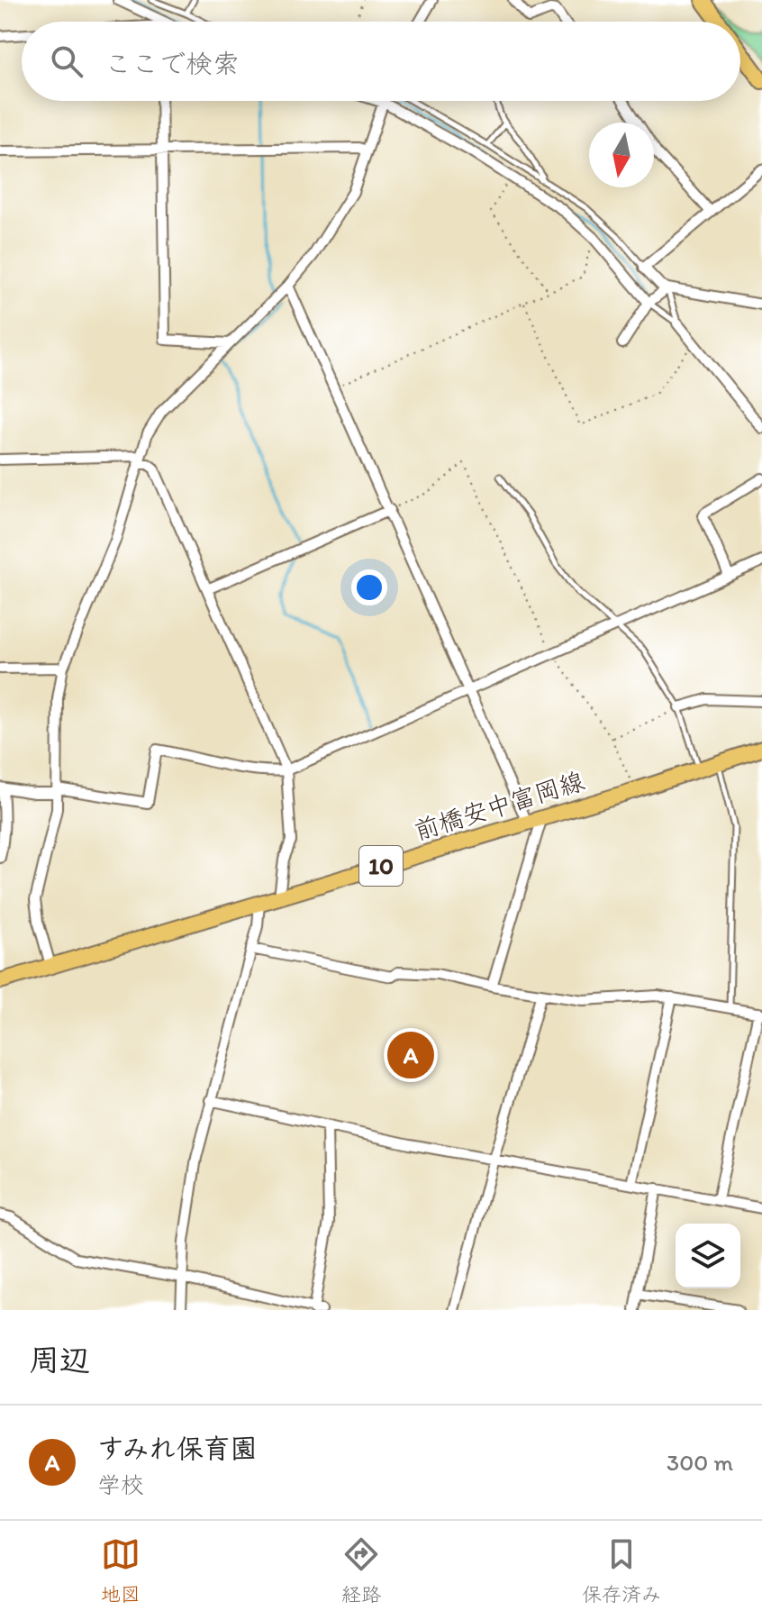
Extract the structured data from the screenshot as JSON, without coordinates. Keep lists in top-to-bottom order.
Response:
{
  "streets": {
    "main road": ["前橋安中富岡線", "10"]
  },
  "north": "bottom",
  "page": {
    "search": "ここで検索",
    "pins": "A",
    "heading": "周辺",
    "list": [
      {
        "mark": "A",
        "name": "すみれ保育園",
        "note": "学校",
        "value": "300 m"
      }
    ],
    "nav": ["地図", "経路", "保存済み"]
  }
}
